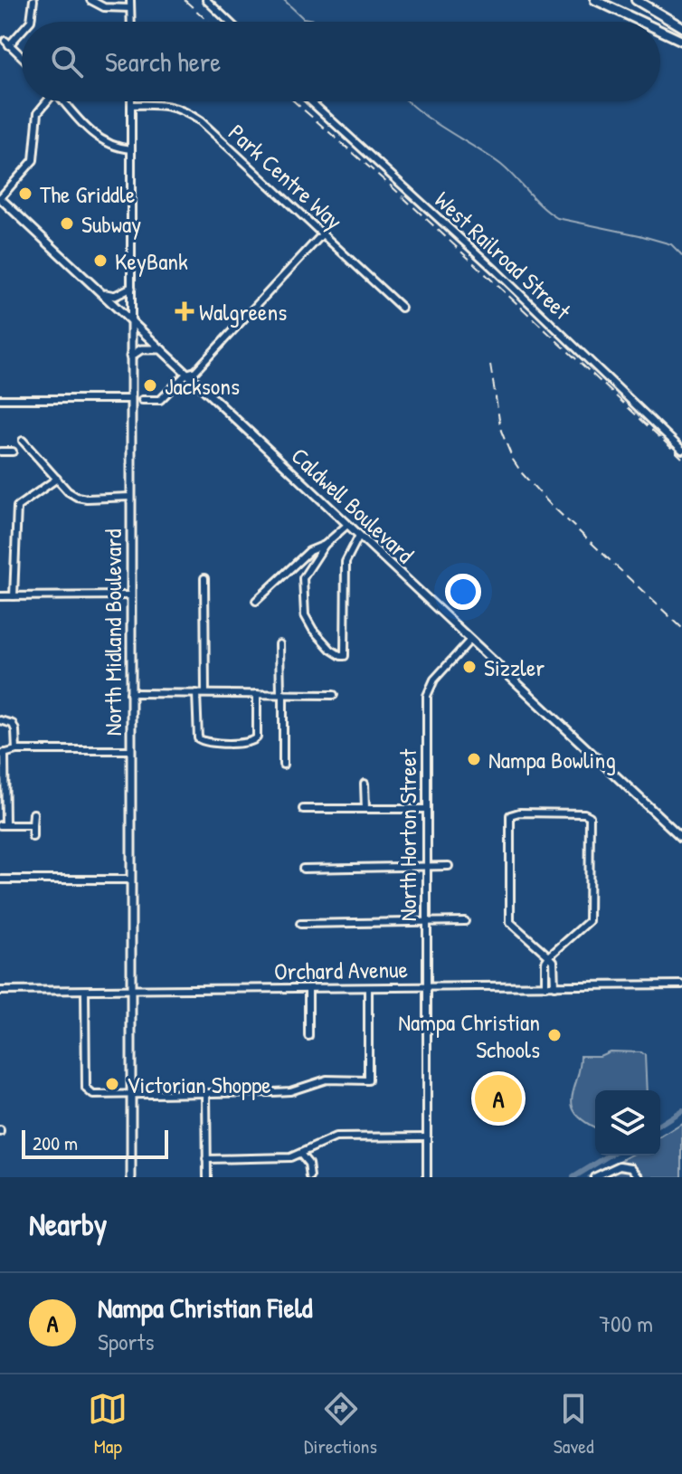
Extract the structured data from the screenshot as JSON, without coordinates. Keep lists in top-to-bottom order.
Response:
{
  "streets": {
    "main road": ["Caldwell Boulevard", "North Midland Boulevard"],
    "street": [
      "Park Centre Way",
      "West Railroad Street",
      "North Horton Street",
      "Orchard Avenue"
    ]
  },
  "crossings": [
    ["Park Centre Way", "North Midland Boulevard"],
    ["Caldwell Boulevard", "North Midland Boulevard"],
    ["Caldwell Boulevard", "North Horton Street"],
    ["North Midland Boulevard", "Orchard Avenue"],
    ["North Horton Street", "Orchard Avenue"]
  ],
  "places": {
    "other": [
      "The Griddle",
      "Subway",
      "KeyBank",
      "Jacksons",
      "Sizzler",
      "Nampa Bowling",
      "Nampa Christian Schools",
      "Victorian Shoppe"
    ],
    "health": ["Walgreens"]
  },
  "scale_bar": "200 m",
  "page": {
    "search": "Search here",
    "pins": "A",
    "scale": "200 m",
    "heading": "Nearby",
    "list": [
      {
        "mark": "A",
        "name": "Nampa Christian Field",
        "note": "Sports",
        "value": "700 m"
      }
    ],
    "nav": ["Map", "Directions", "Saved"]
  }
}
